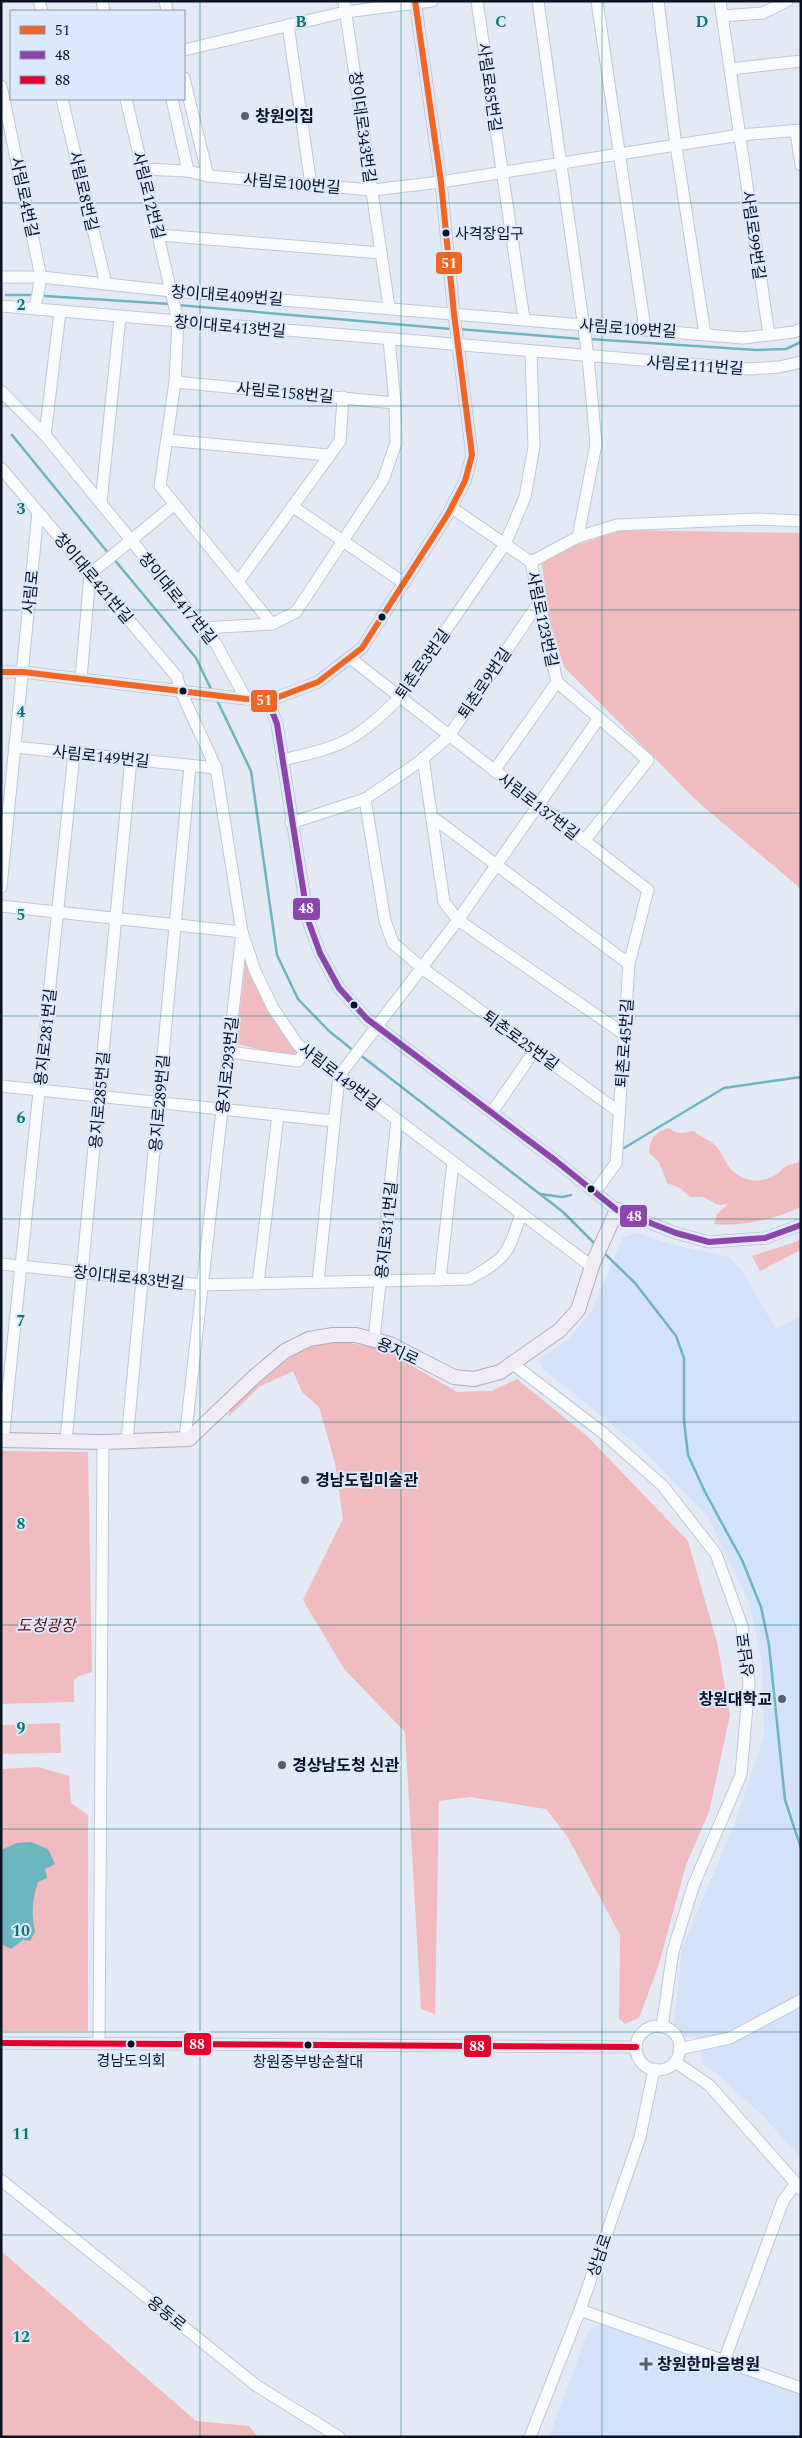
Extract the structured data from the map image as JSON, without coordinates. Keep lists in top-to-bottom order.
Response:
{
  "streets": {
    "main road": ["용지로"],
    "street": [
      "사림로85번길",
      "창이대로343번길",
      "사림로100번길",
      "사림로8번길",
      "사림로12번길",
      "사림로4번길",
      "사림로99번길",
      "창이대로409번길",
      "창이대로413번길",
      "사림로109번길",
      "사림로111번길",
      "사림로158번길",
      "창이대로421번길",
      "사림로",
      "창이대로417번길",
      "사림로123번길",
      "퇴촌로3번길",
      "퇴촌로9번길",
      "사림로149번길",
      "사림로137번길",
      "용지로281번길",
      "퇴촌로25번길",
      "퇴촌로45번길",
      "용지로293번길",
      "용지로285번길",
      "용지로289번길",
      "용지로311번길",
      "창이대로483번길",
      "상남로",
      "용동로"
    ]
  },
  "crossings": [
    ["창이대로343번길", "사림로100번길"],
    ["창이대로343번길", "창이대로409번길"],
    ["사림로100번길", "사림로12번길"],
    ["사림로8번길", "창이대로409번길"],
    ["사림로12번길", "창이대로409번길"],
    ["사림로12번길", "창이대로413번길"],
    ["사림로4번길", "창이대로409번길"],
    ["사림로4번길", "창이대로413번길"],
    ["사림로99번길", "사림로109번길"],
    ["창이대로409번길", "사림로109번길"],
    ["창이대로413번길", "사림로111번길"],
    ["창이대로421번길", "사림로"],
    ["창이대로421번길", "사림로149번길"],
    ["사림로", "사림로149번길"],
    ["사림로123번길", "퇴촌로3번길"],
    ["사림로123번길", "퇴촌로9번길"],
    ["사림로123번길", "사림로137번길"],
    ["퇴촌로3번길", "사림로137번길"],
    ["퇴촌로9번길", "사림로137번길"],
    ["사림로149번길", "용지로281번길"],
    ["사림로149번길", "용지로293번길"],
    ["사림로149번길", "용지로285번길"],
    ["사림로149번길", "용지로289번길"],
    ["사림로149번길", "용지로311번길"],
    ["사림로149번길", "창이대로483번길"],
    ["사림로149번길", "용지로"],
    ["사림로137번길", "퇴촌로45번길"],
    ["용지로281번길", "창이대로483번길"],
    ["퇴촌로25번길", "퇴촌로45번길"],
    ["용지로293번길", "창이대로483번길"],
    ["용지로293번길", "용지로"],
    ["용지로285번길", "창이대로483번길"],
    ["용지로289번길", "창이대로483번길"],
    ["용지로311번길", "창이대로483번길"],
    ["용지로311번길", "용지로"],
    ["용지로", "상남로"]
  ],
  "parks": ["도청광장"],
  "places": {
    "other": [
      "창원의집",
      "사격장입구",
      "경남도립미술관",
      "창원대학교",
      "경상남도청 신관",
      "경남도의회",
      "창원중부방순찰대"
    ],
    "health": ["창원한마음병원"]
  },
  "lines": ["transit line 51", "transit line 48", "transit line 88"],
  "legend": ["51", "48", "88"],
  "grid": {
    "columns": ["B", "C", "D"],
    "rows": [
      "2",
      "3",
      "4",
      "5",
      "6",
      "7",
      "8",
      "9",
      "10",
      "11",
      "12"
    ]
  }
}
